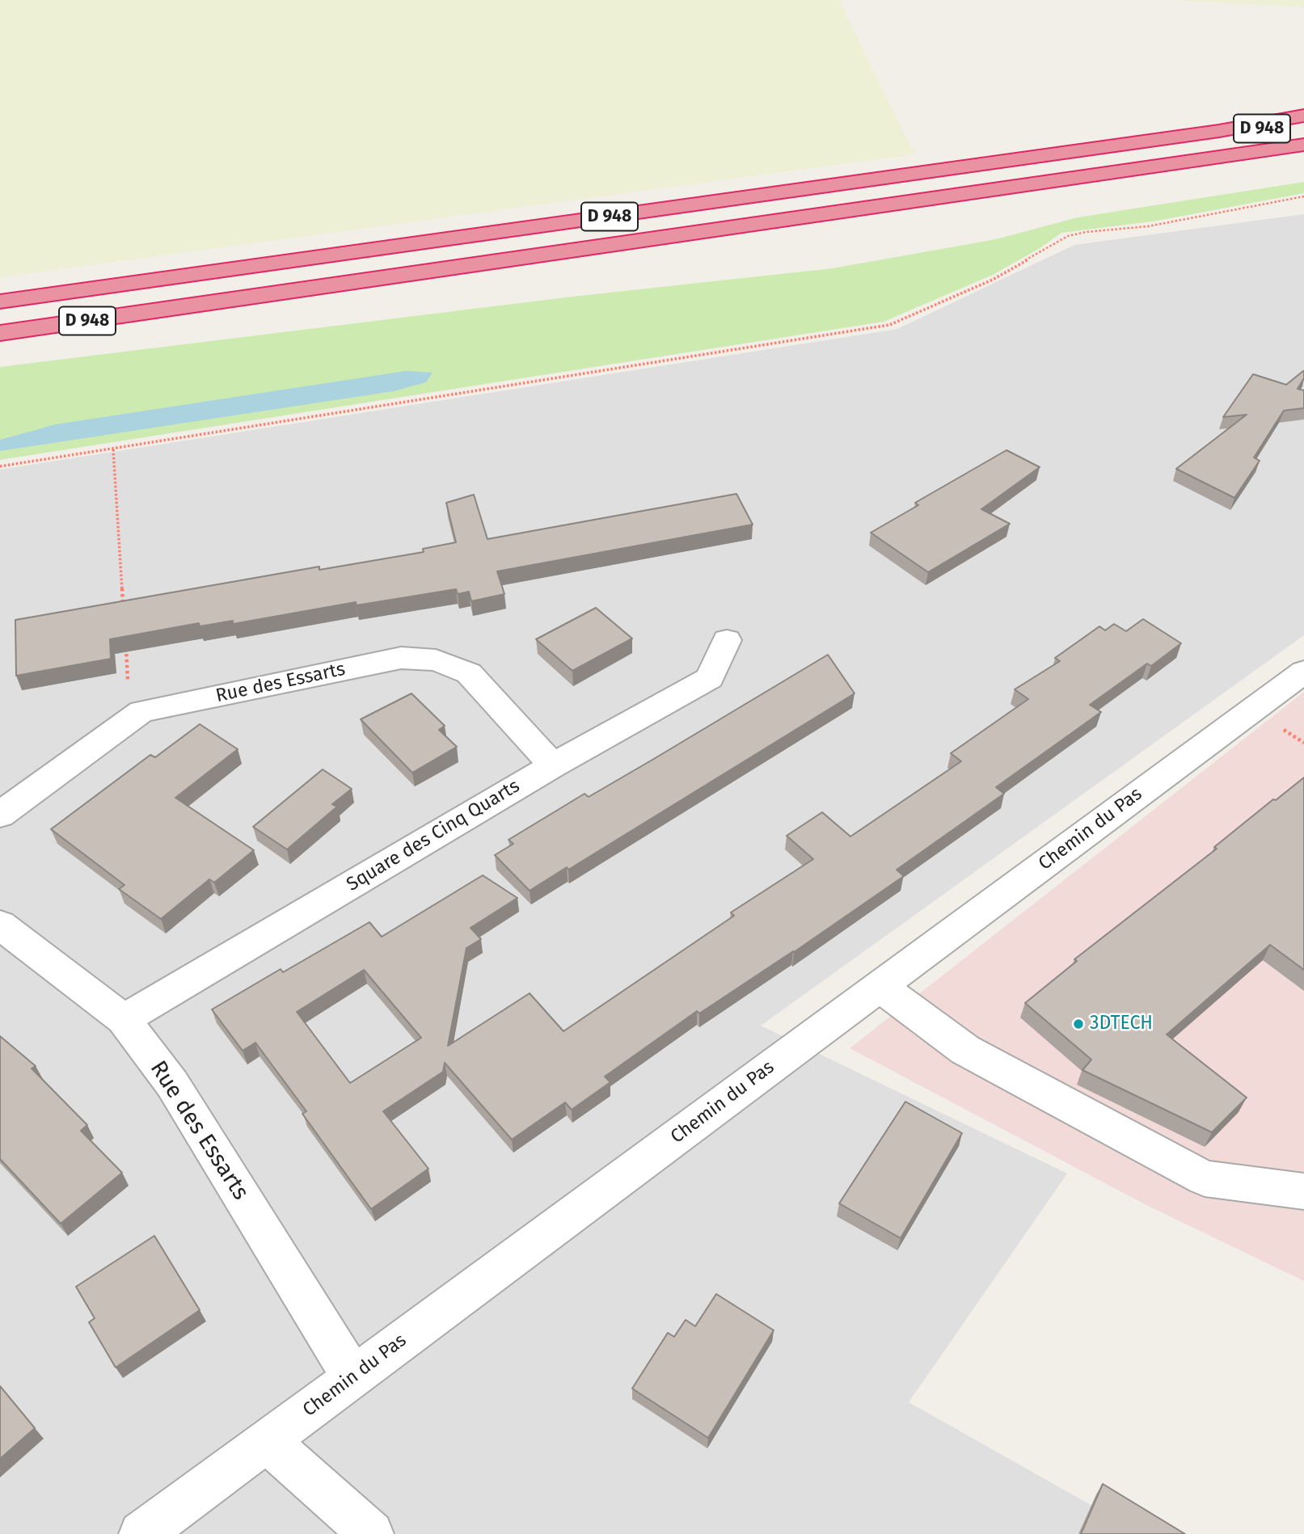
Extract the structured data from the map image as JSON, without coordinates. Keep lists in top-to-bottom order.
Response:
{
  "streets": {
    "highway": ["D 948"],
    "street": ["Rue des Essarts", "Chemin du Pas", "Square des Cinq Quarts"]
  },
  "crossings": [
    ["Rue des Essarts", "Chemin du Pas"],
    ["Rue des Essarts", "Square des Cinq Quarts"]
  ],
  "places": ["3DTECH"]
}
